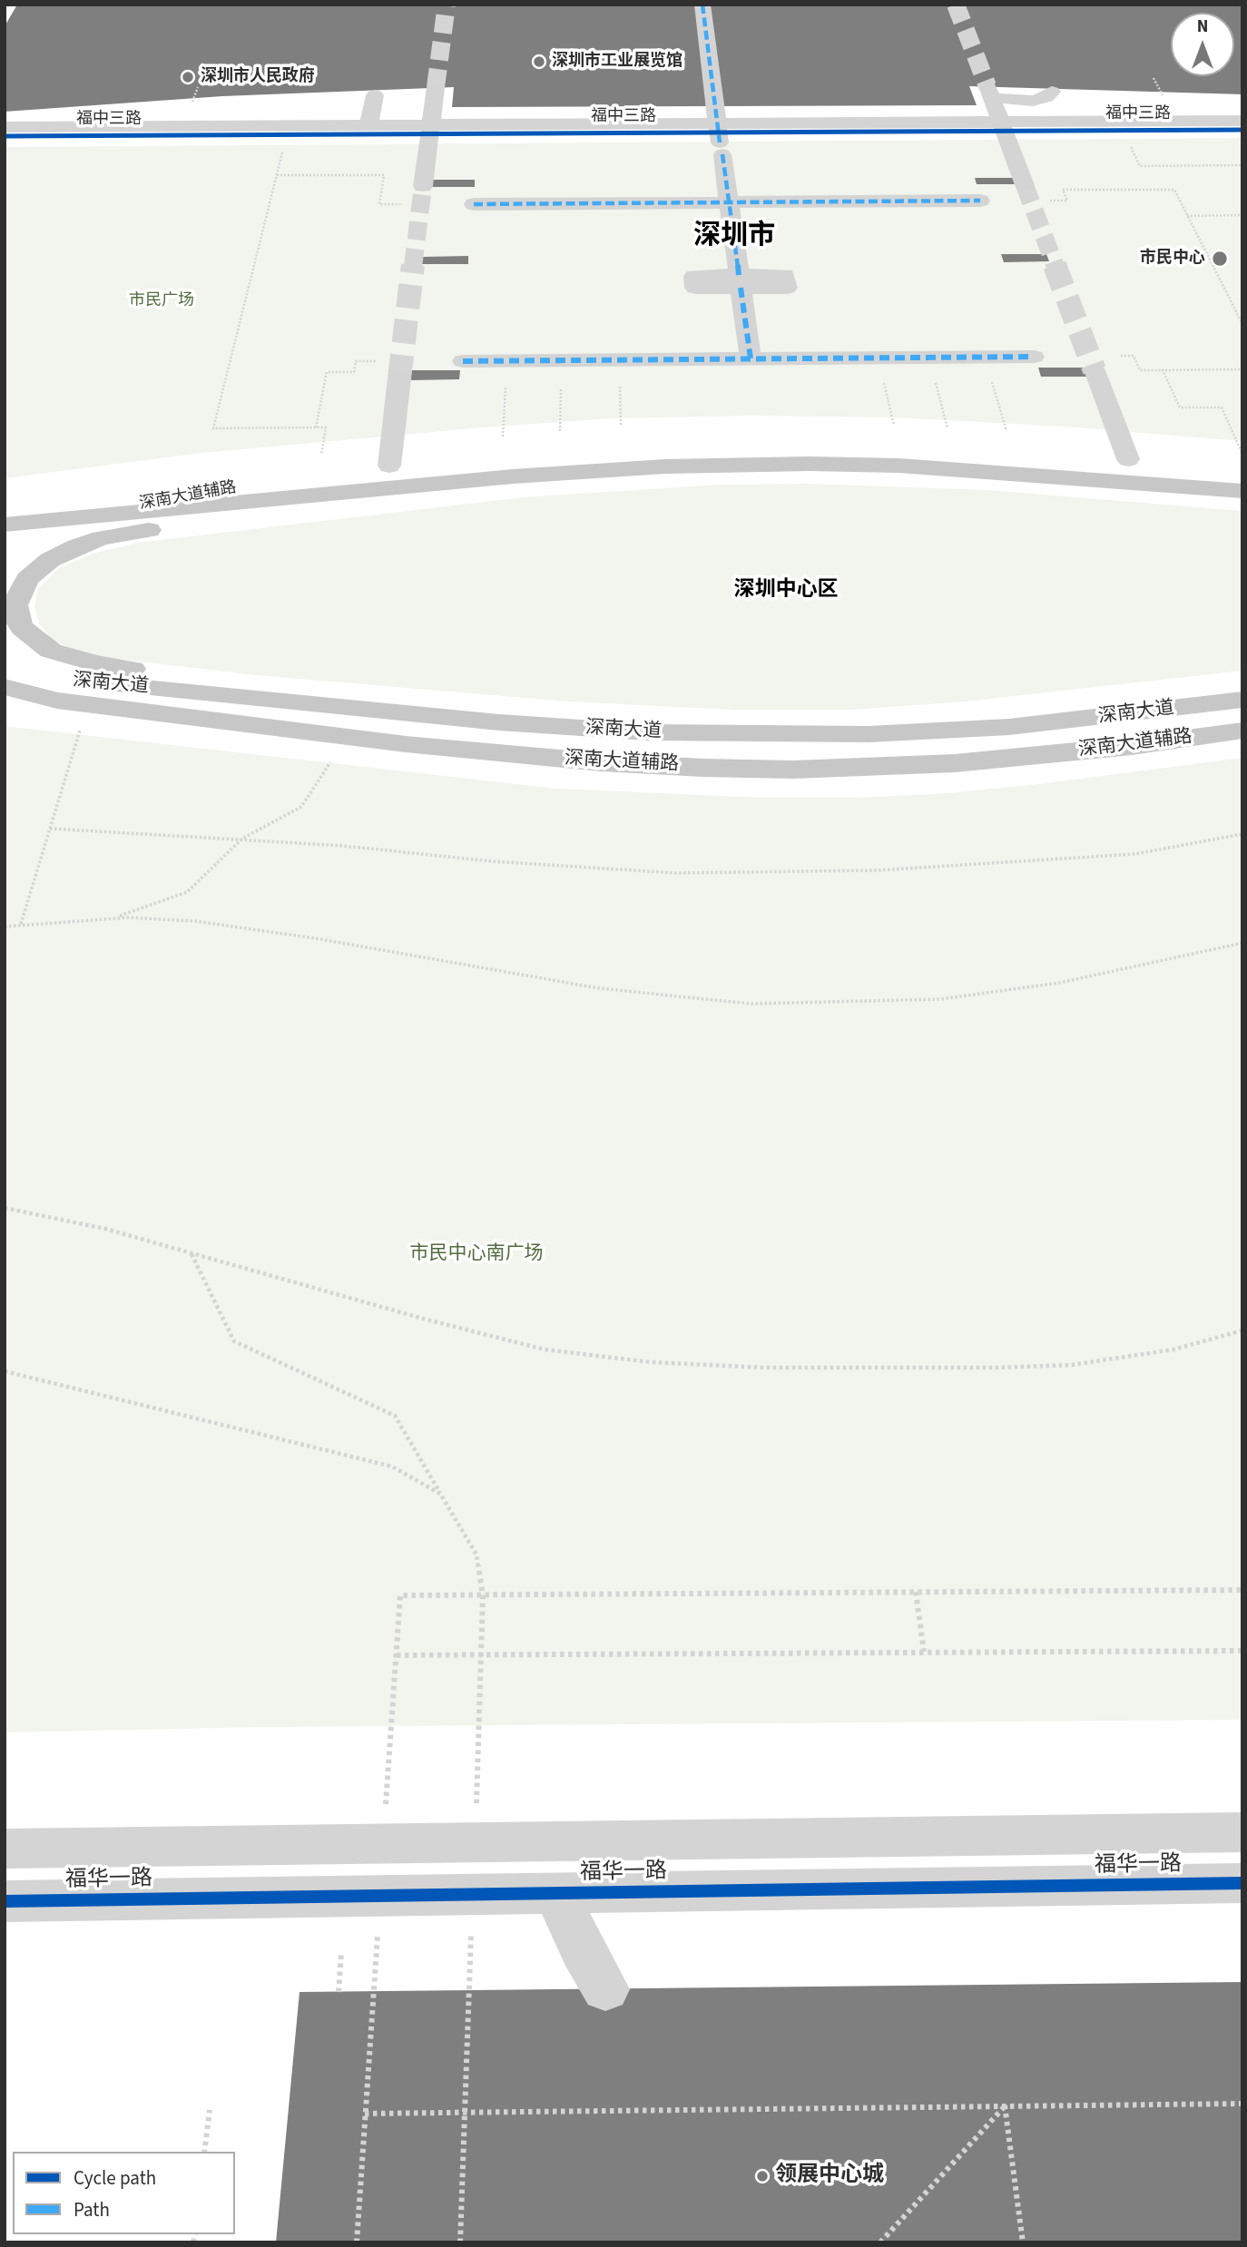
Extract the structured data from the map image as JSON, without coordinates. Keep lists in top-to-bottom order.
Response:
{
  "streets": {
    "main road": ["深南大道辅路", "深南大道"],
    "street": ["福中三路", "福华一路"]
  },
  "districts": ["深圳市", "深圳中心区"],
  "parks": ["市民广场", "市民中心南广场"],
  "places": [
    "深圳市工业展览馆",
    "深圳市人民政府",
    "市民中心",
    "领展中心城"
  ],
  "legend": ["Cycle path", "Path"],
  "north": "top"
}
